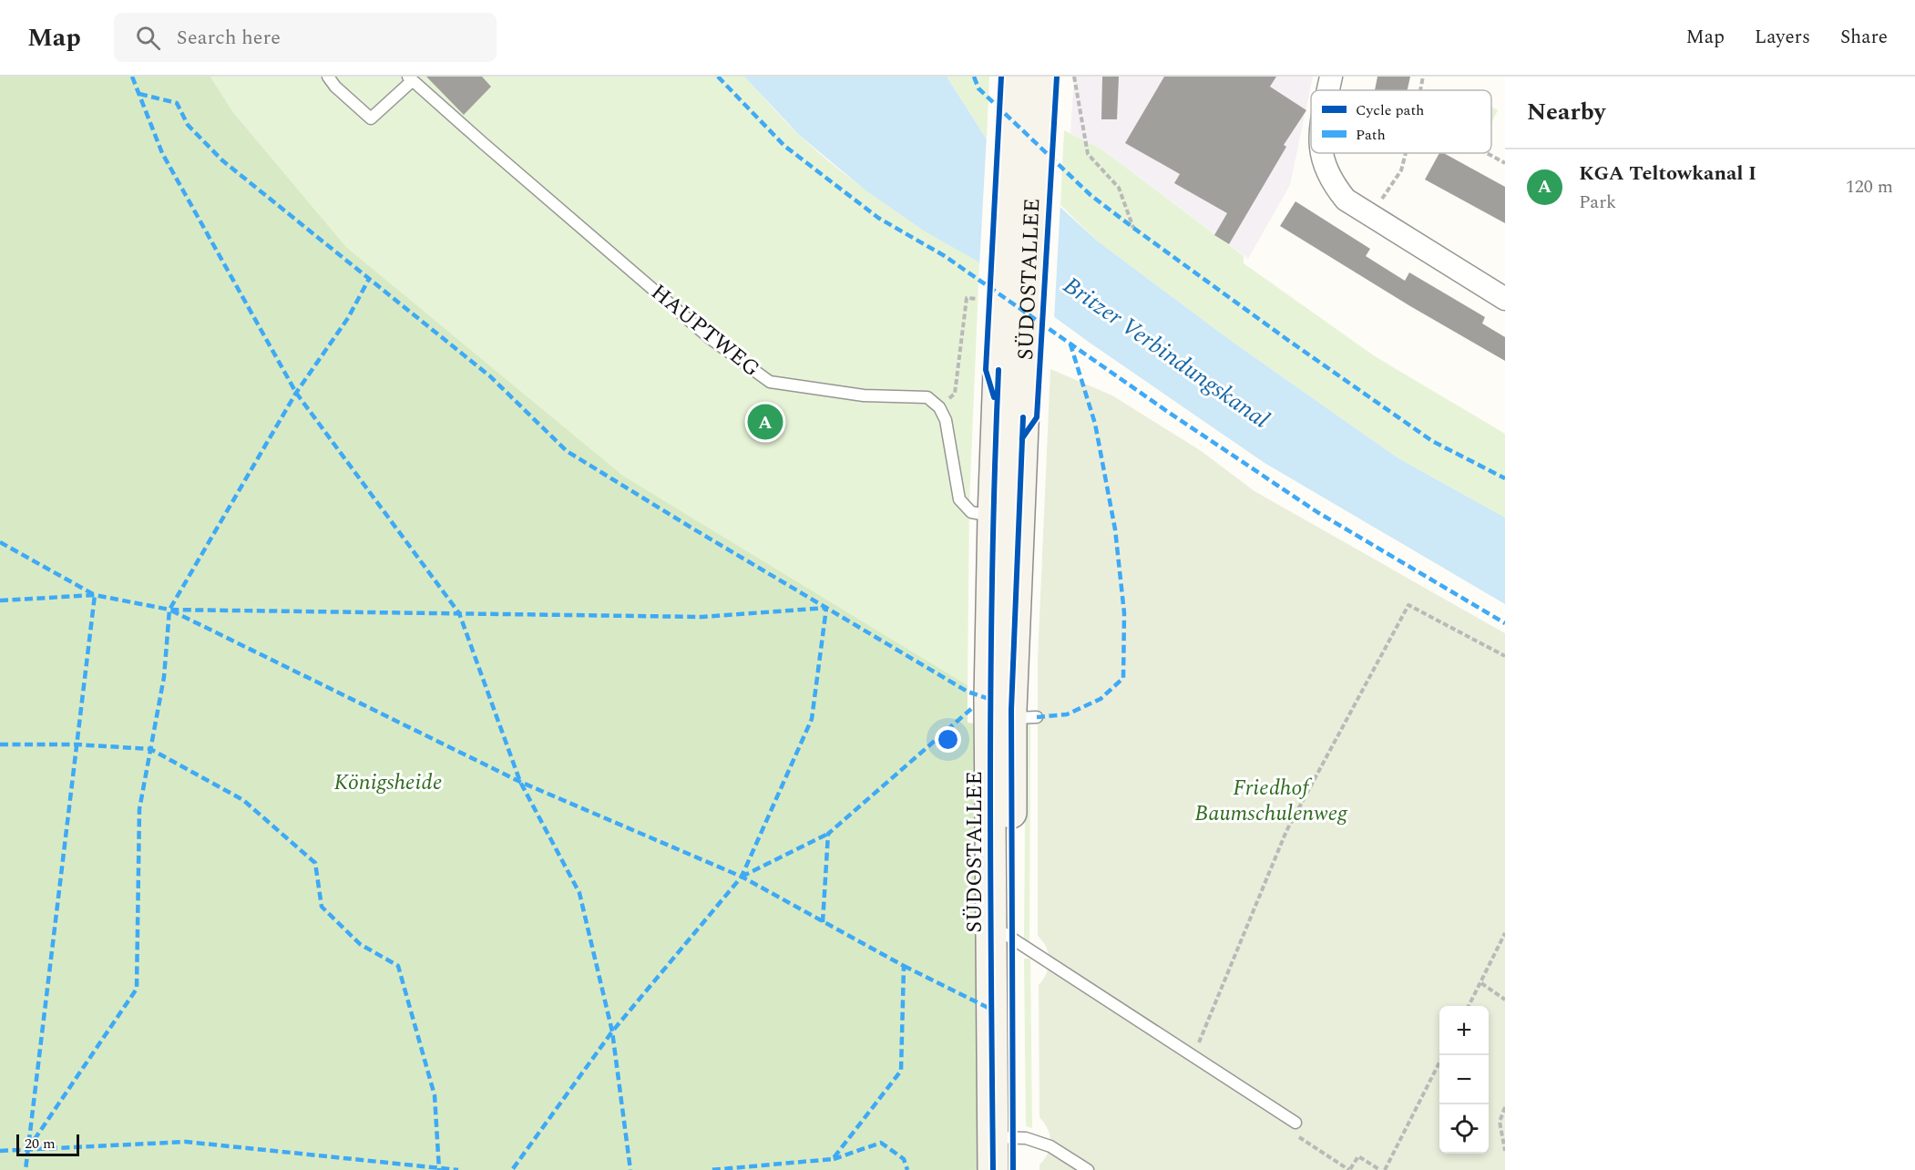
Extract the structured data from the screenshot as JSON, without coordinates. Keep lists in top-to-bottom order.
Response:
{
  "streets": {
    "main road": ["SÜDOSTALLEE"],
    "lane": ["HAUPTWEG"]
  },
  "water": ["Britzer Verbindungskanal"],
  "parks": ["Königsheide", "Friedhof Baumschulenweg"],
  "legend": ["Cycle path", "Path"],
  "scale_bar": "20 m",
  "page": {
    "header": "Map",
    "search": "Search here",
    "nav": ["Map", "Layers", "Share"],
    "heading": "Nearby",
    "list": [
      {
        "mark": "A",
        "name": "KGA Teltowkanal I",
        "note": "Park",
        "value": "120 m"
      }
    ],
    "pins": "A",
    "map_buttons": ["+", "−"],
    "scale": "20 m"
  }
}
